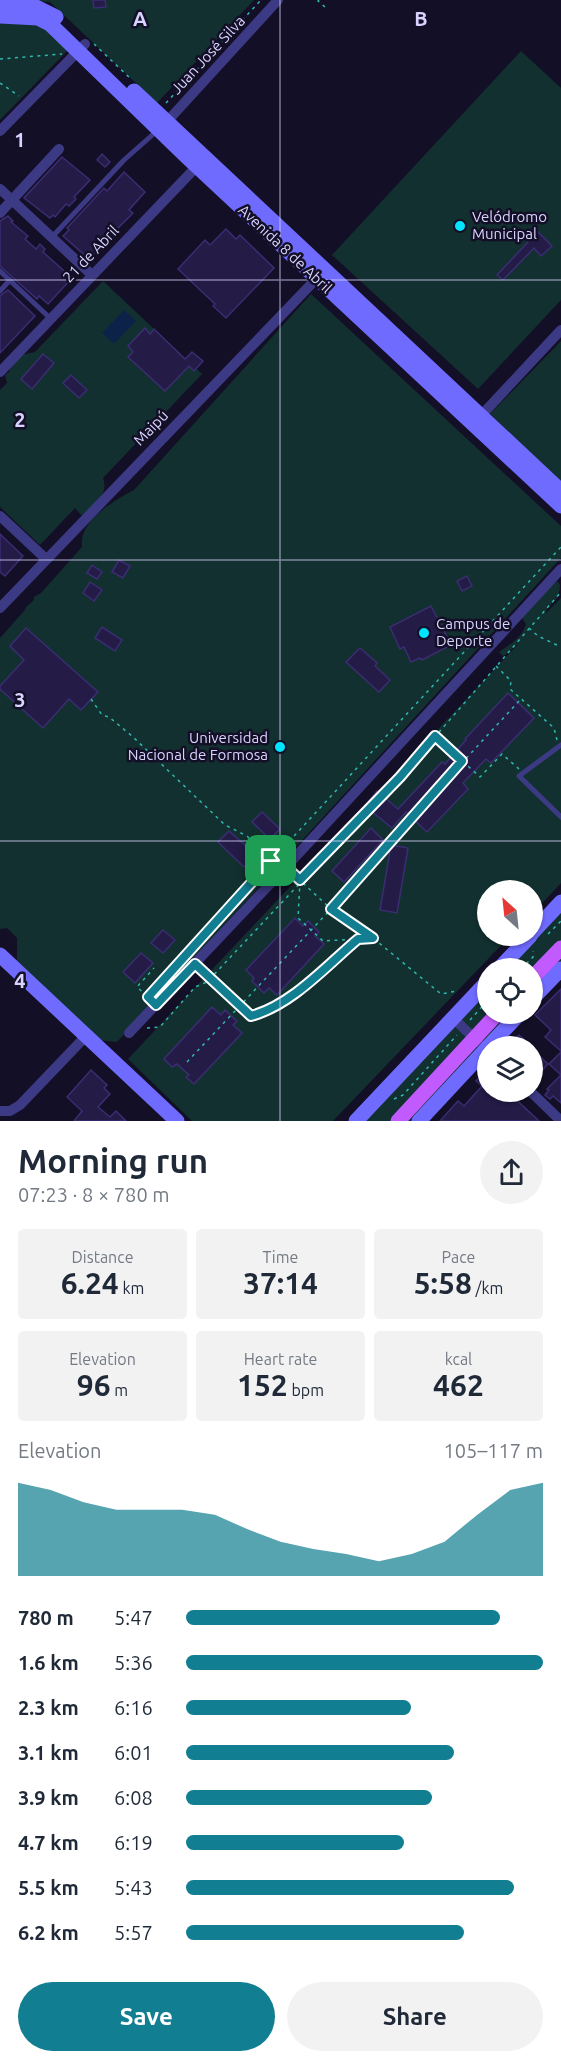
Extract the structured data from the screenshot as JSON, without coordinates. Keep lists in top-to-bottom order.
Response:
{
  "streets": {
    "main road": ["Avenida 8 de Abril"],
    "street": ["Juan José Silva", "21 de Abril", "Maipú"]
  },
  "crossings": [
    ["Juan José Silva", "Avenida 8 de Abril"],
    ["Avenida 8 de Abril", "21 de Abril"],
    ["Avenida 8 de Abril", "Maipú"]
  ],
  "places": ["Velódromo Municipal", "Campus de Deporte", "Universidad Nacional de Formosa"],
  "north": "top left",
  "page": {
    "heading": ["Morning run", "07:23 · 8 × 780 m"],
    "stats": [
      ["Distance", "6.24 km"],
      ["Time", "37:14"],
      ["Pace", "5:58 /km"],
      ["Elevation", "96 m"],
      ["Heart rate", "152 bpm"],
      ["kcal", "462"]
    ],
    "chart": ["Elevation", "105–117 m"],
    "list": [
      {
        "name": "780 m",
        "note": "5:47"
      },
      {
        "name": "1.6 km",
        "note": "5:36"
      },
      {
        "name": "2.3 km",
        "note": "6:16"
      },
      {
        "name": "3.1 km",
        "note": "6:01"
      },
      {
        "name": "3.9 km",
        "note": "6:08"
      },
      {
        "name": "4.7 km",
        "note": "6:19"
      },
      {
        "name": "5.5 km",
        "note": "5:43"
      },
      {
        "name": "6.2 km",
        "note": "5:57"
      }
    ],
    "buttons": ["Save", "Share"]
  },
  "grid": {
    "columns": ["A", "B"],
    "rows": [
      "1",
      "2",
      "3",
      "4"
    ]
  }
}
